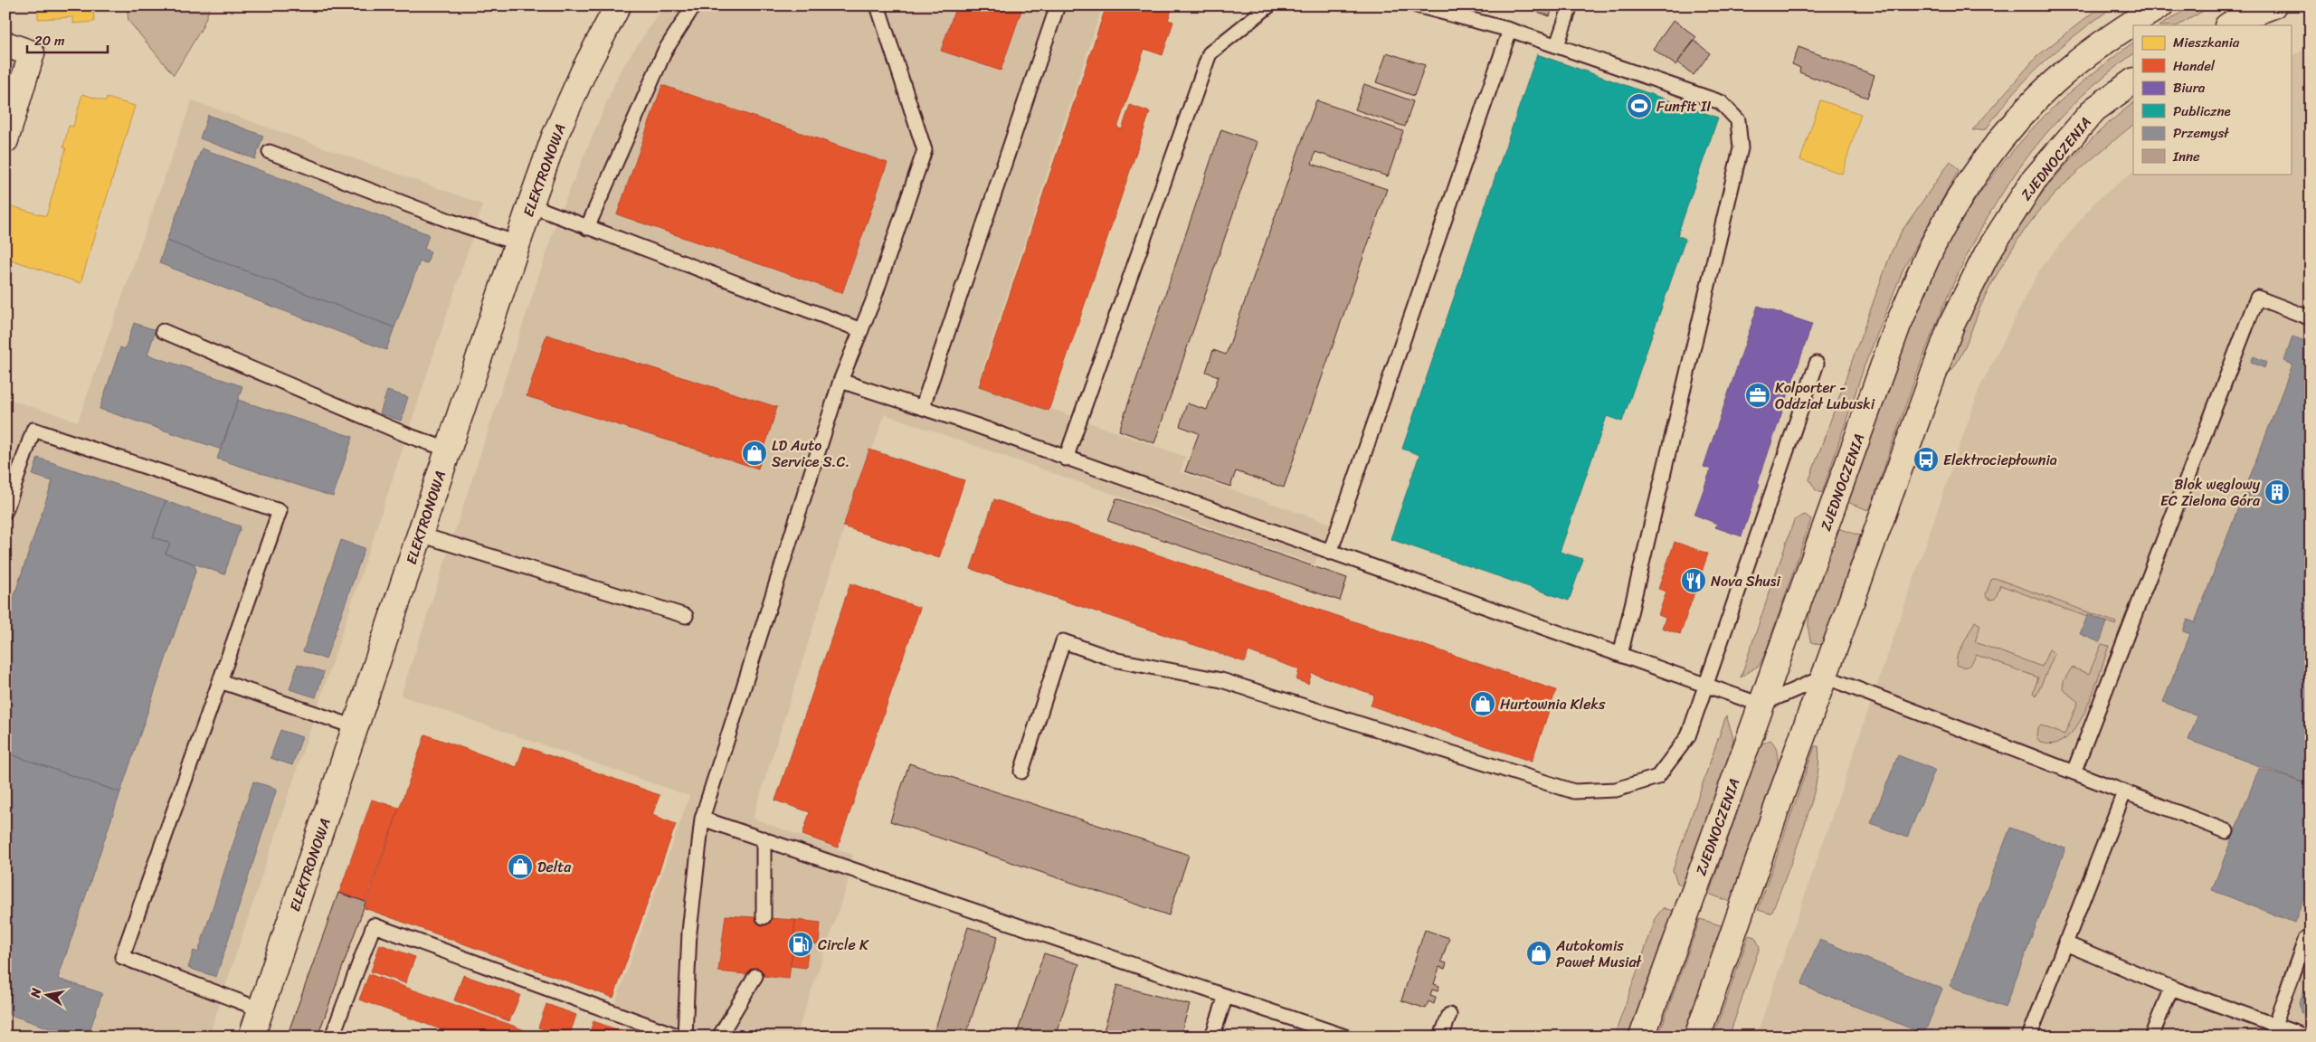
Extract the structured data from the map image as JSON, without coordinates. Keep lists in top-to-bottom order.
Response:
{
  "streets": {
    "main road": ["ZJEDNOCZENIA", "ELEKTRONOWA"]
  },
  "places": {
    "sports": ["Funfit II"],
    "office": ["Kolporter - Oddział Lubuski"],
    "shop": [
      "LD Auto Service S.C.",
      "Hurtownia Kleks",
      "Delta",
      "Autokomis Paweł Musiał"
    ],
    "bus stop": ["Elektrociepłownia"],
    "building": ["Blok węglowy EC Zielona Góra"],
    "restaurant": ["Nova Shusi"],
    "fuel station": ["Circle K"]
  },
  "legend": [
    "Mieszkania",
    "Handel",
    "Biura",
    "Publiczne",
    "Przemysł",
    "Inne"
  ],
  "scale_bar": "20 m",
  "north": "left"
}
